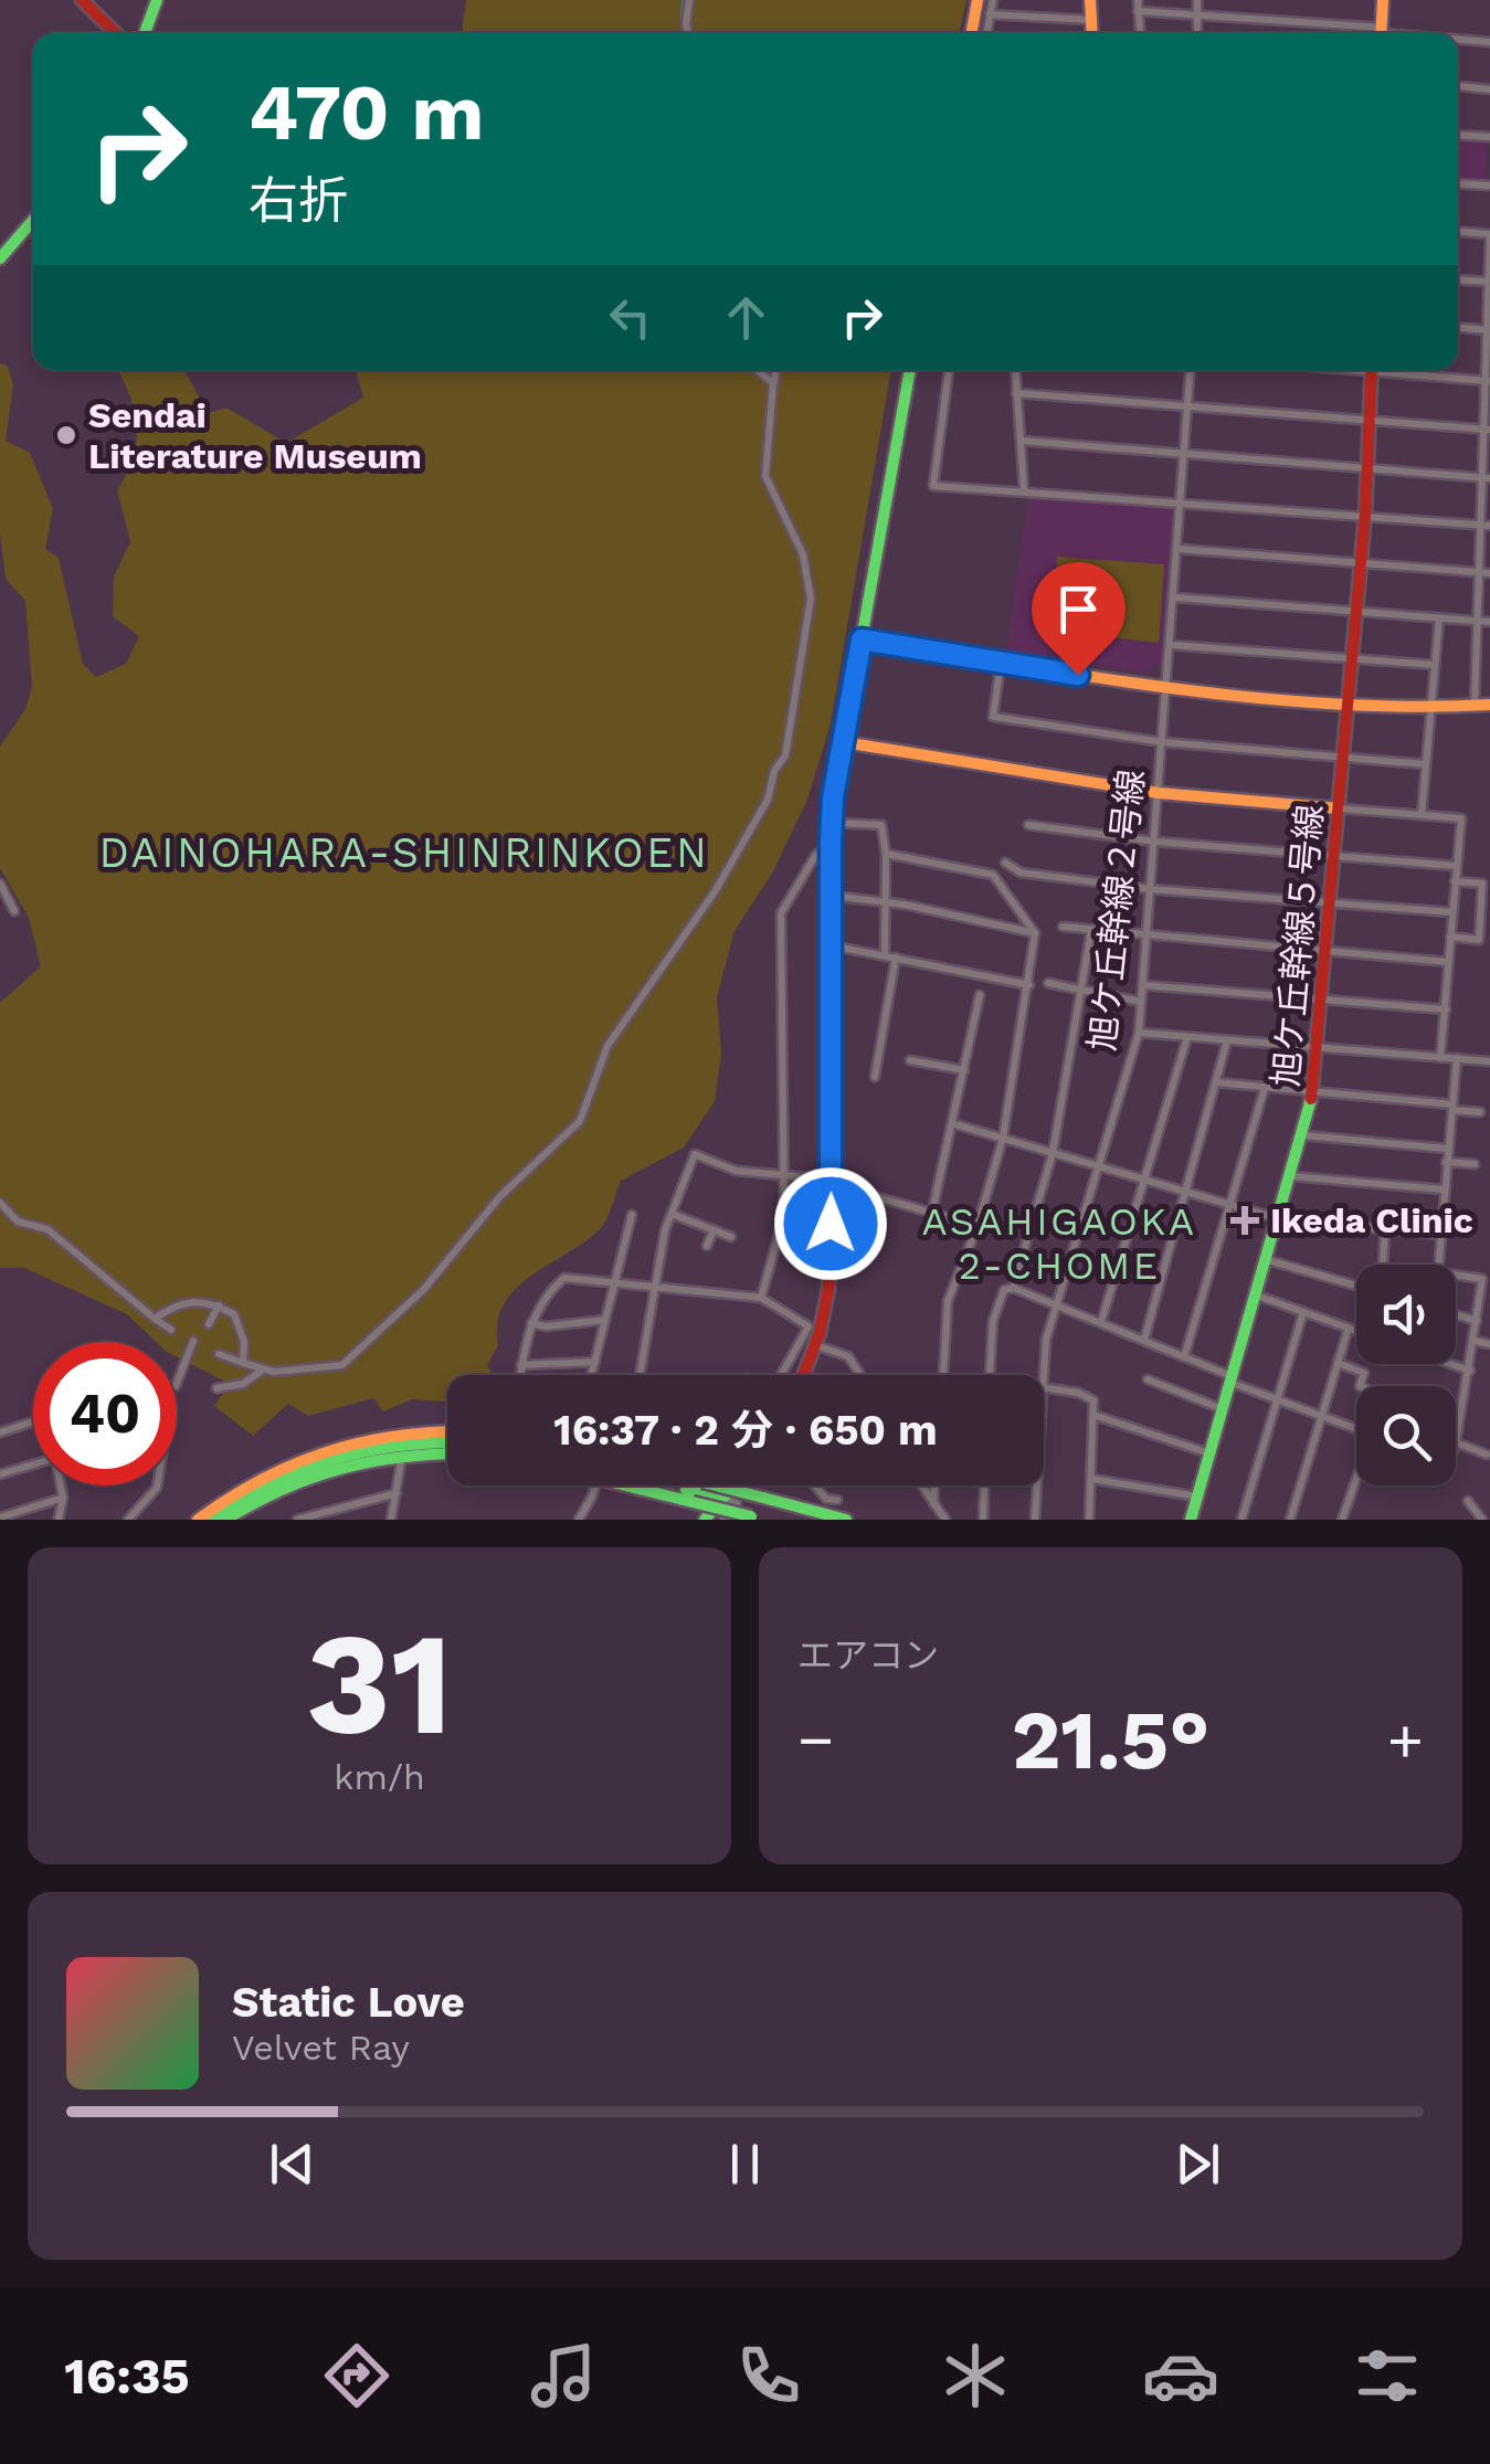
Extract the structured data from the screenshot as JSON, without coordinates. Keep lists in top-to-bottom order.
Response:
{
  "streets": {
    "street": ["旭ケ丘幹線２号線", "旭ケ丘幹線５号線"]
  },
  "districts": ["DAINOHARA-SHINRINKOEN", "ASAHIGAOKA 2-CHOME"],
  "places": {
    "other": ["Sendai Literature Museum"],
    "health": ["Ikeda Clinic"]
  },
  "page": {
    "turn": ["470 m", "右折"],
    "limit": "40",
    "trip": "16:37 · 2 分 · 650 m",
    "tile": [
      ["31", "km/h"],
      "エアコン"
    ],
    "heat": ["−", "21.5°", "+"],
    "song": ["Static Love", "Velvet Ray"],
    "tabs": "16:35"
  }
}
